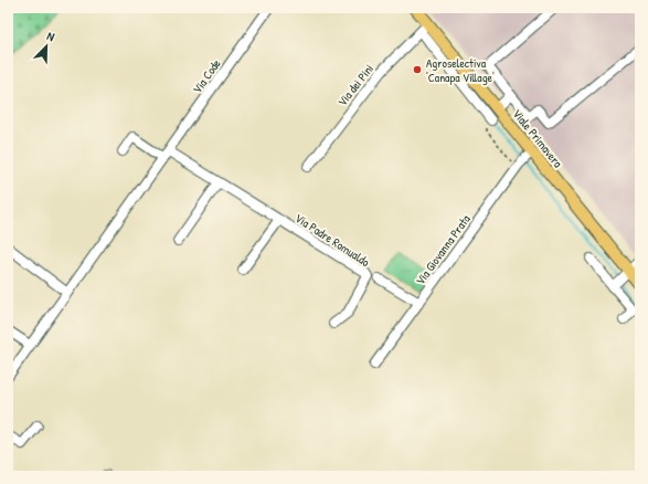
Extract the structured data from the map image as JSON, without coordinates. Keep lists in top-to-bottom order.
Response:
{
  "streets": {
    "main road": ["Viale Primavera"],
    "street": [
      "Via Code",
      "Via dei Pini",
      "Via Padre Romualdo",
      "Via Giovanna Prata"
    ]
  },
  "crossings": [
    ["Via Code", "Via Padre Romualdo"],
    ["Via dei Pini", "Viale Primavera"],
    ["Viale Primavera", "Via Giovanna Prata"]
  ],
  "places": ["Agroselectiva 'Canapa Village'"],
  "north": "top right"
}
